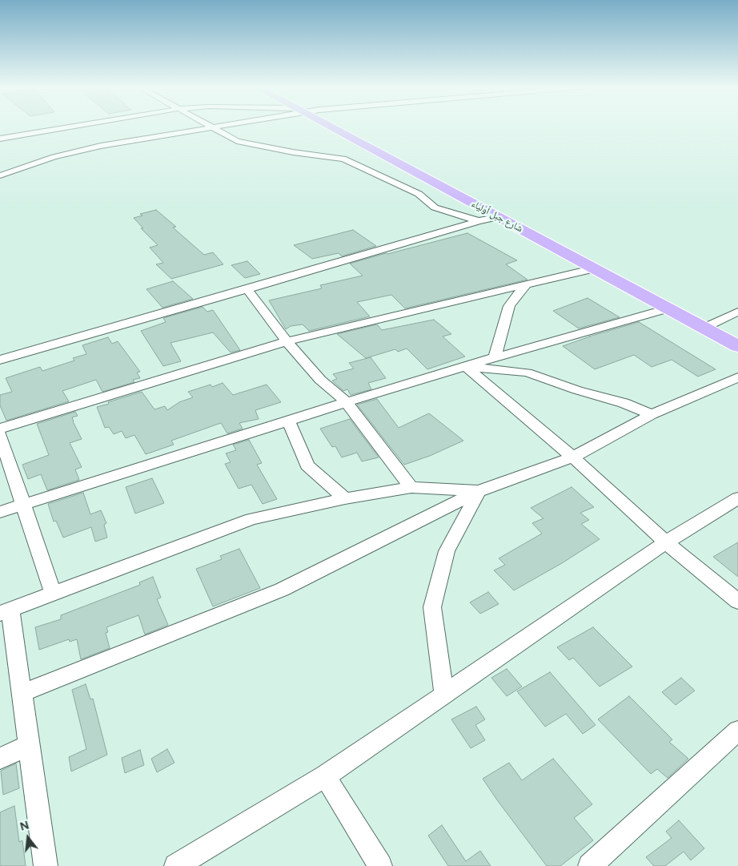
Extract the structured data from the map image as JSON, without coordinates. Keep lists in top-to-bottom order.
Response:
{
  "streets": {
    "highway": ["شارع جبل أولياء"]
  },
  "north": "top"
}
